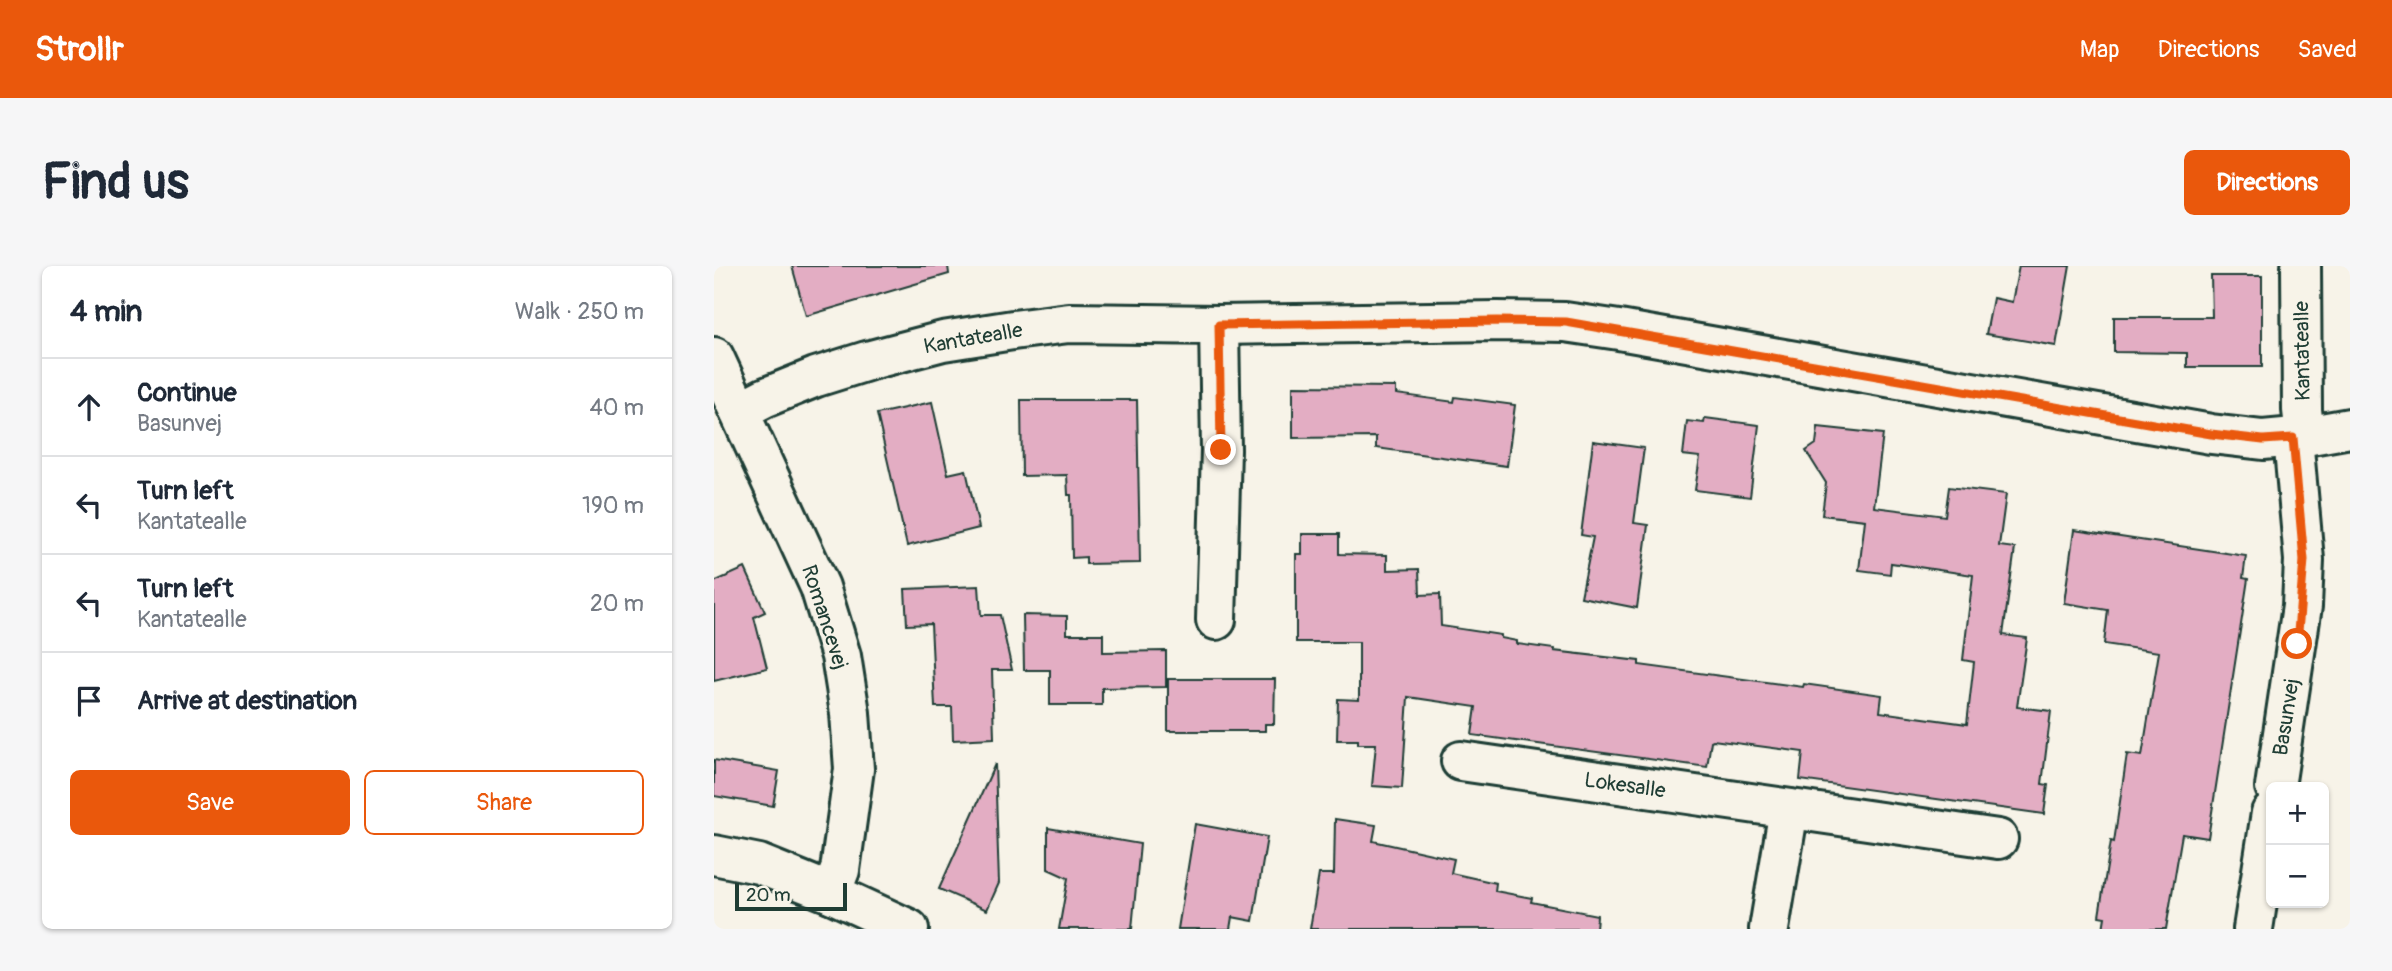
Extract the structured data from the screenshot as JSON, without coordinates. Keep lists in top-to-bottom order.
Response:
{
  "streets": {
    "street": [
      "Kantatealle",
      "Romancevej",
      "Basunvej",
      "Lokesalle"
    ]
  },
  "crossings": [
    ["Kantatealle", "Romancevej"],
    ["Kantatealle", "Basunvej"]
  ],
  "scale_bar": "20 m",
  "page": {
    "header": "Strollr",
    "nav": ["Map", "Directions", "Saved"],
    "buttons": [
      "Directions",
      ["Save", "Share"]
    ],
    "title": "Find us",
    "heading": ["4 min", "Walk · 250 m"],
    "list": [
      ["Continue", "Basunvej", "40 m"],
      ["Turn left", "Kantatealle", "190 m"],
      ["Turn left", "Kantatealle", "20 m"],
      "Arrive at destination"
    ],
    "map_buttons": ["+", "−"],
    "scale": "20 m"
  }
}
